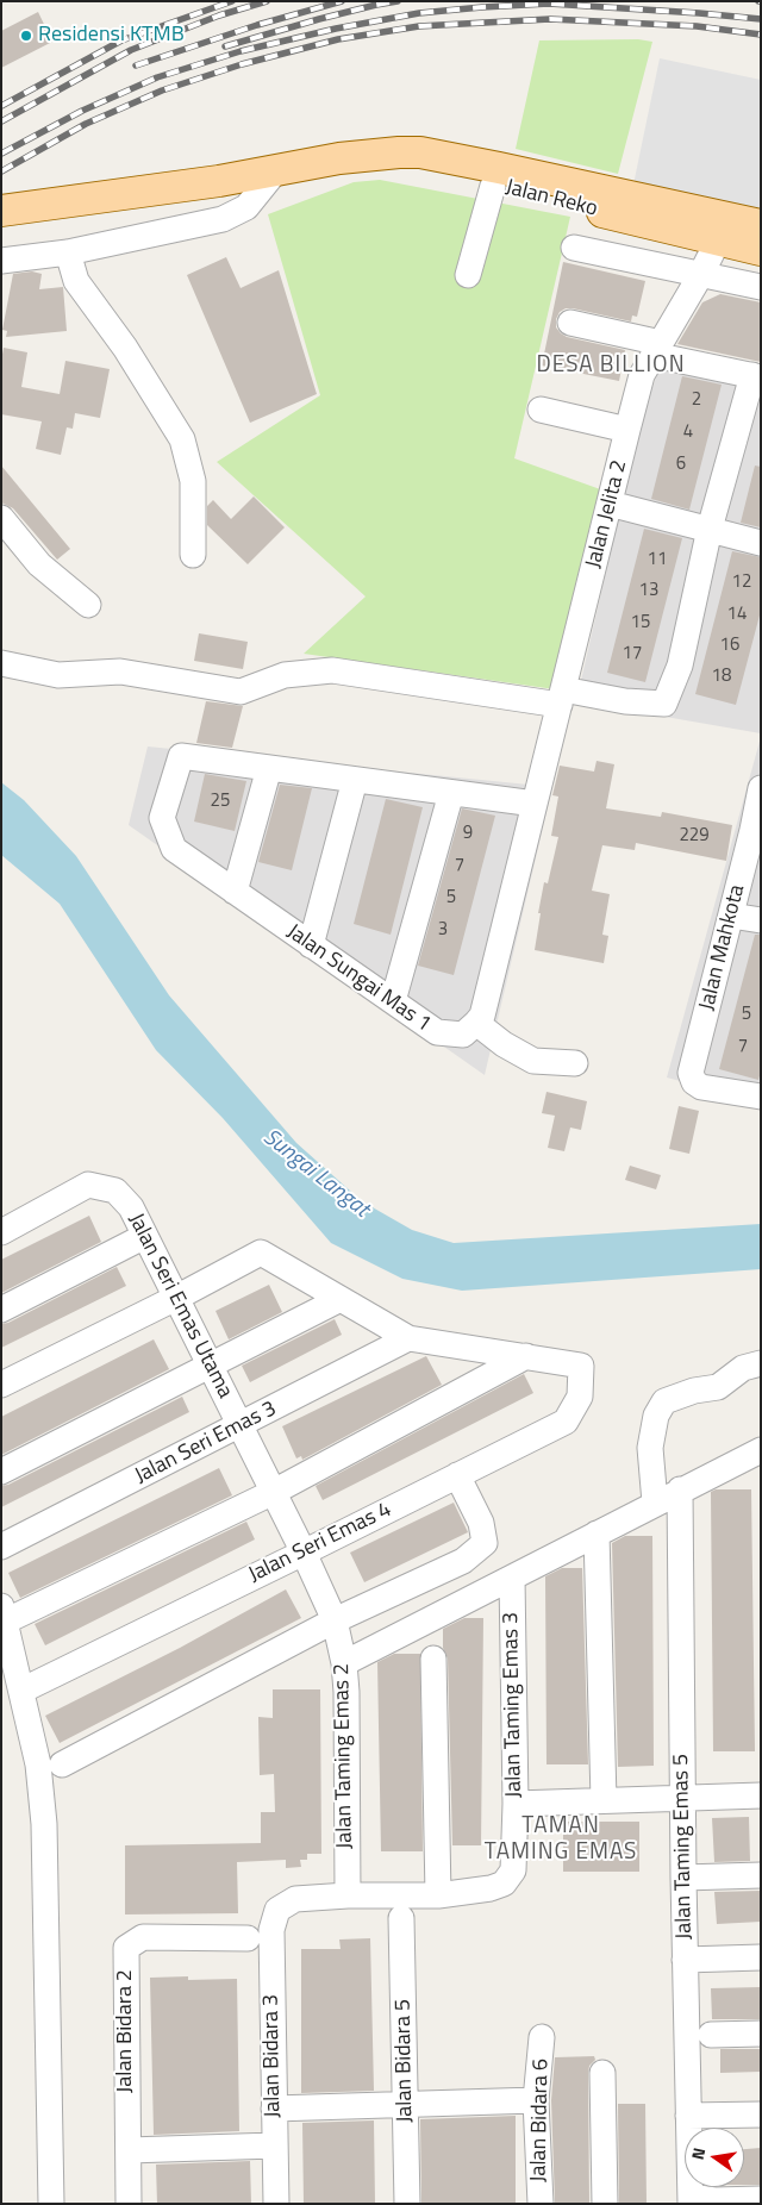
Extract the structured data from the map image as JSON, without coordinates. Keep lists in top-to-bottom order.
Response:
{
  "streets": {
    "main road": ["Jalan Reko"],
    "street": [
      "Jalan Jelita 2",
      "Jalan Mahkota",
      "Jalan Sungai Mas 1",
      "Jalan Seri Emas Utama",
      "Jalan Seri Emas 3",
      "Jalan Seri Emas 4",
      "Jalan Taming Emas 3",
      "Jalan Taming Emas 2",
      "Jalan Taming Emas 5",
      "Jalan Bidara 2",
      "Jalan Bidara 3",
      "Jalan Bidara 5",
      "Jalan Bidara 6"
    ]
  },
  "crossings": [
    ["Jalan Reko", "Jalan Jelita 2"],
    ["Jalan Seri Emas Utama", "Jalan Seri Emas 3"],
    ["Jalan Seri Emas Utama", "Jalan Seri Emas 4"],
    ["Jalan Seri Emas Utama", "Jalan Taming Emas 2"],
    ["Jalan Seri Emas 4", "Jalan Taming Emas 2"],
    ["Jalan Taming Emas 3", "Jalan Taming Emas 2"],
    ["Jalan Taming Emas 3", "Jalan Bidara 3"]
  ],
  "districts": ["DESA BILLION", "TAMAN TAMING EMAS"],
  "water": ["Sungai Langat"],
  "places": ["Residensi KTMB"],
  "house_numbers": [
    "2",
    "4",
    "6",
    "11",
    "12",
    "13",
    "14",
    "15",
    "16",
    "17",
    "18",
    "25",
    "9",
    "229",
    "7",
    "5",
    "3",
    "5",
    "7"
  ],
  "north": "left"
}
